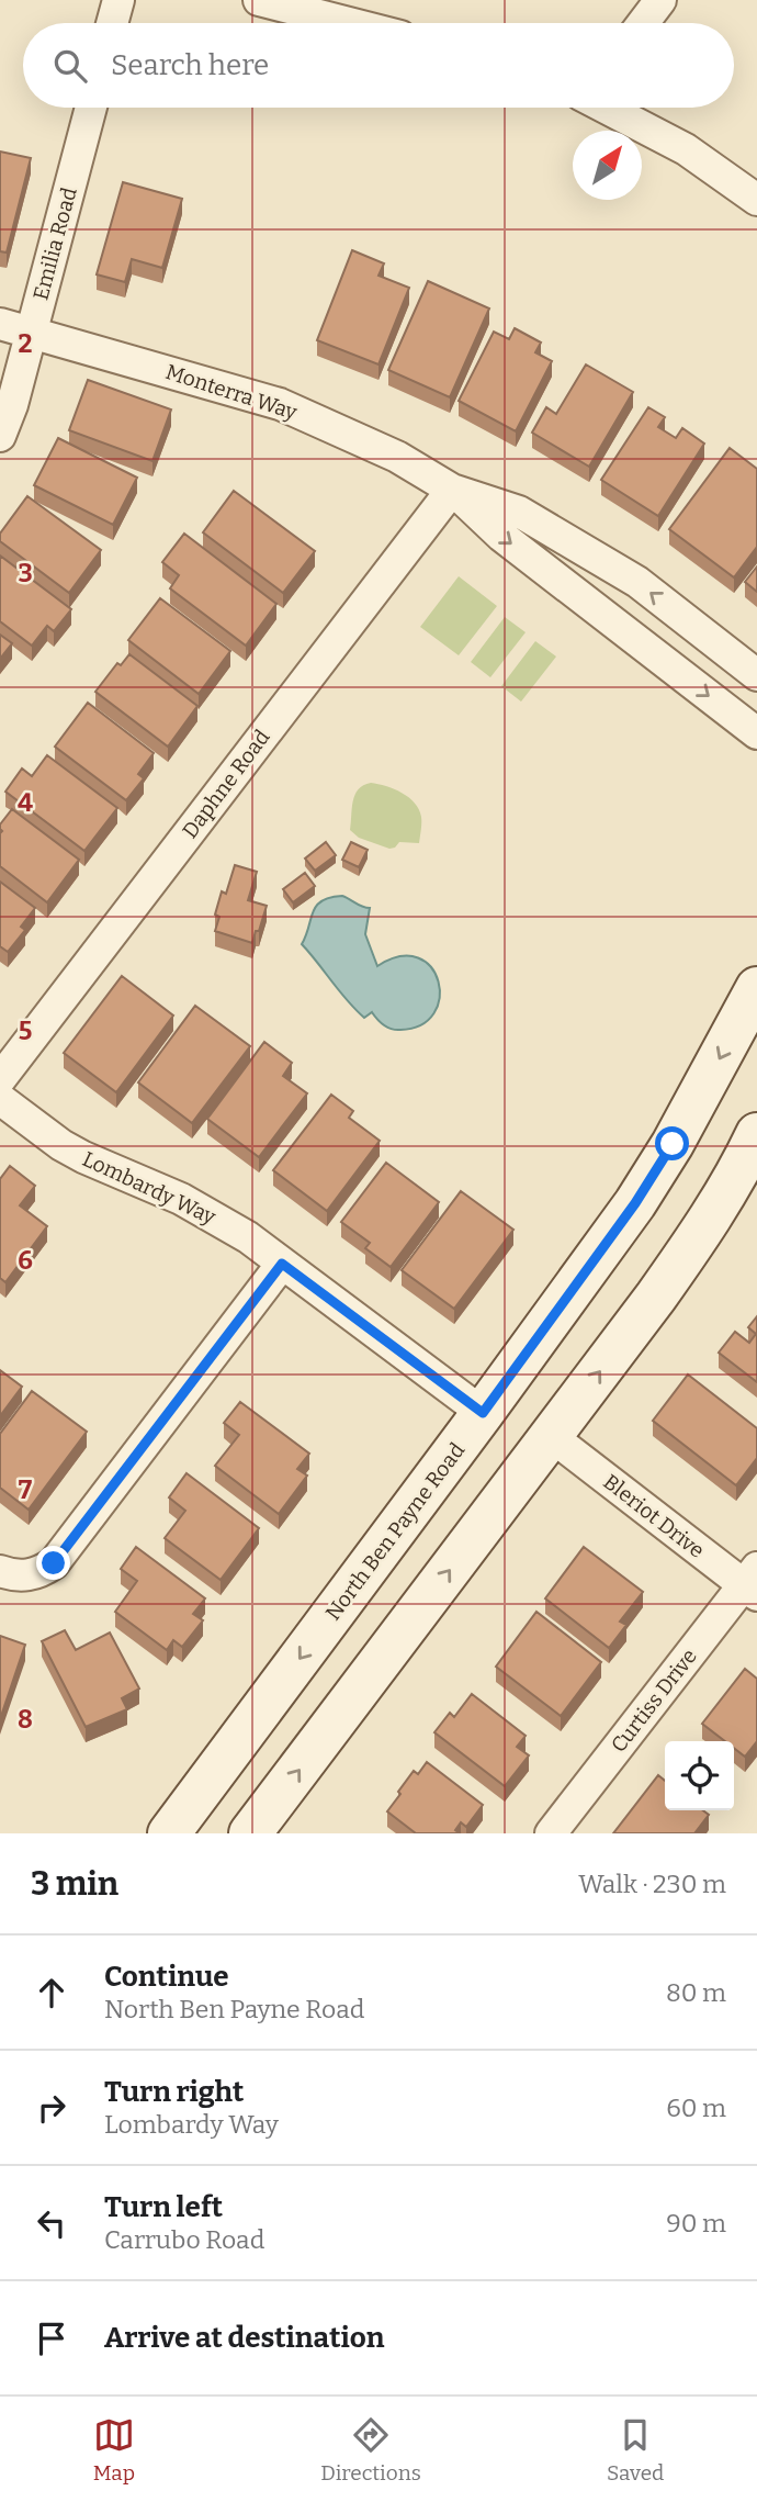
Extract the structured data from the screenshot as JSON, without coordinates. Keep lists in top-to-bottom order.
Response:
{
  "streets": {
    "street": [
      "Emilia Road",
      "Monterra Way",
      "Daphne Road",
      "Lombardy Way",
      "Bleriot Drive",
      "North Ben Payne Road",
      "Curtiss Drive"
    ]
  },
  "crossings": [
    ["Emilia Road", "Monterra Way"],
    ["Monterra Way", "Daphne Road"],
    ["Lombardy Way", "North Ben Payne Road"],
    ["Bleriot Drive", "Curtiss Drive"]
  ],
  "north": "top right",
  "page": {
    "search": "Search here",
    "heading": ["3 min", "Walk · 230 m"],
    "list": [
      ["Continue", "North Ben Payne Road", "80 m"],
      ["Turn right", "Lombardy Way", "60 m"],
      ["Turn left", "Carrubo Road", "90 m"],
      "Arrive at destination"
    ],
    "nav": ["Map", "Directions", "Saved"]
  },
  "grid": {
    "rows": [
      "2",
      "3",
      "4",
      "5",
      "6",
      "7",
      "8"
    ]
  }
}
